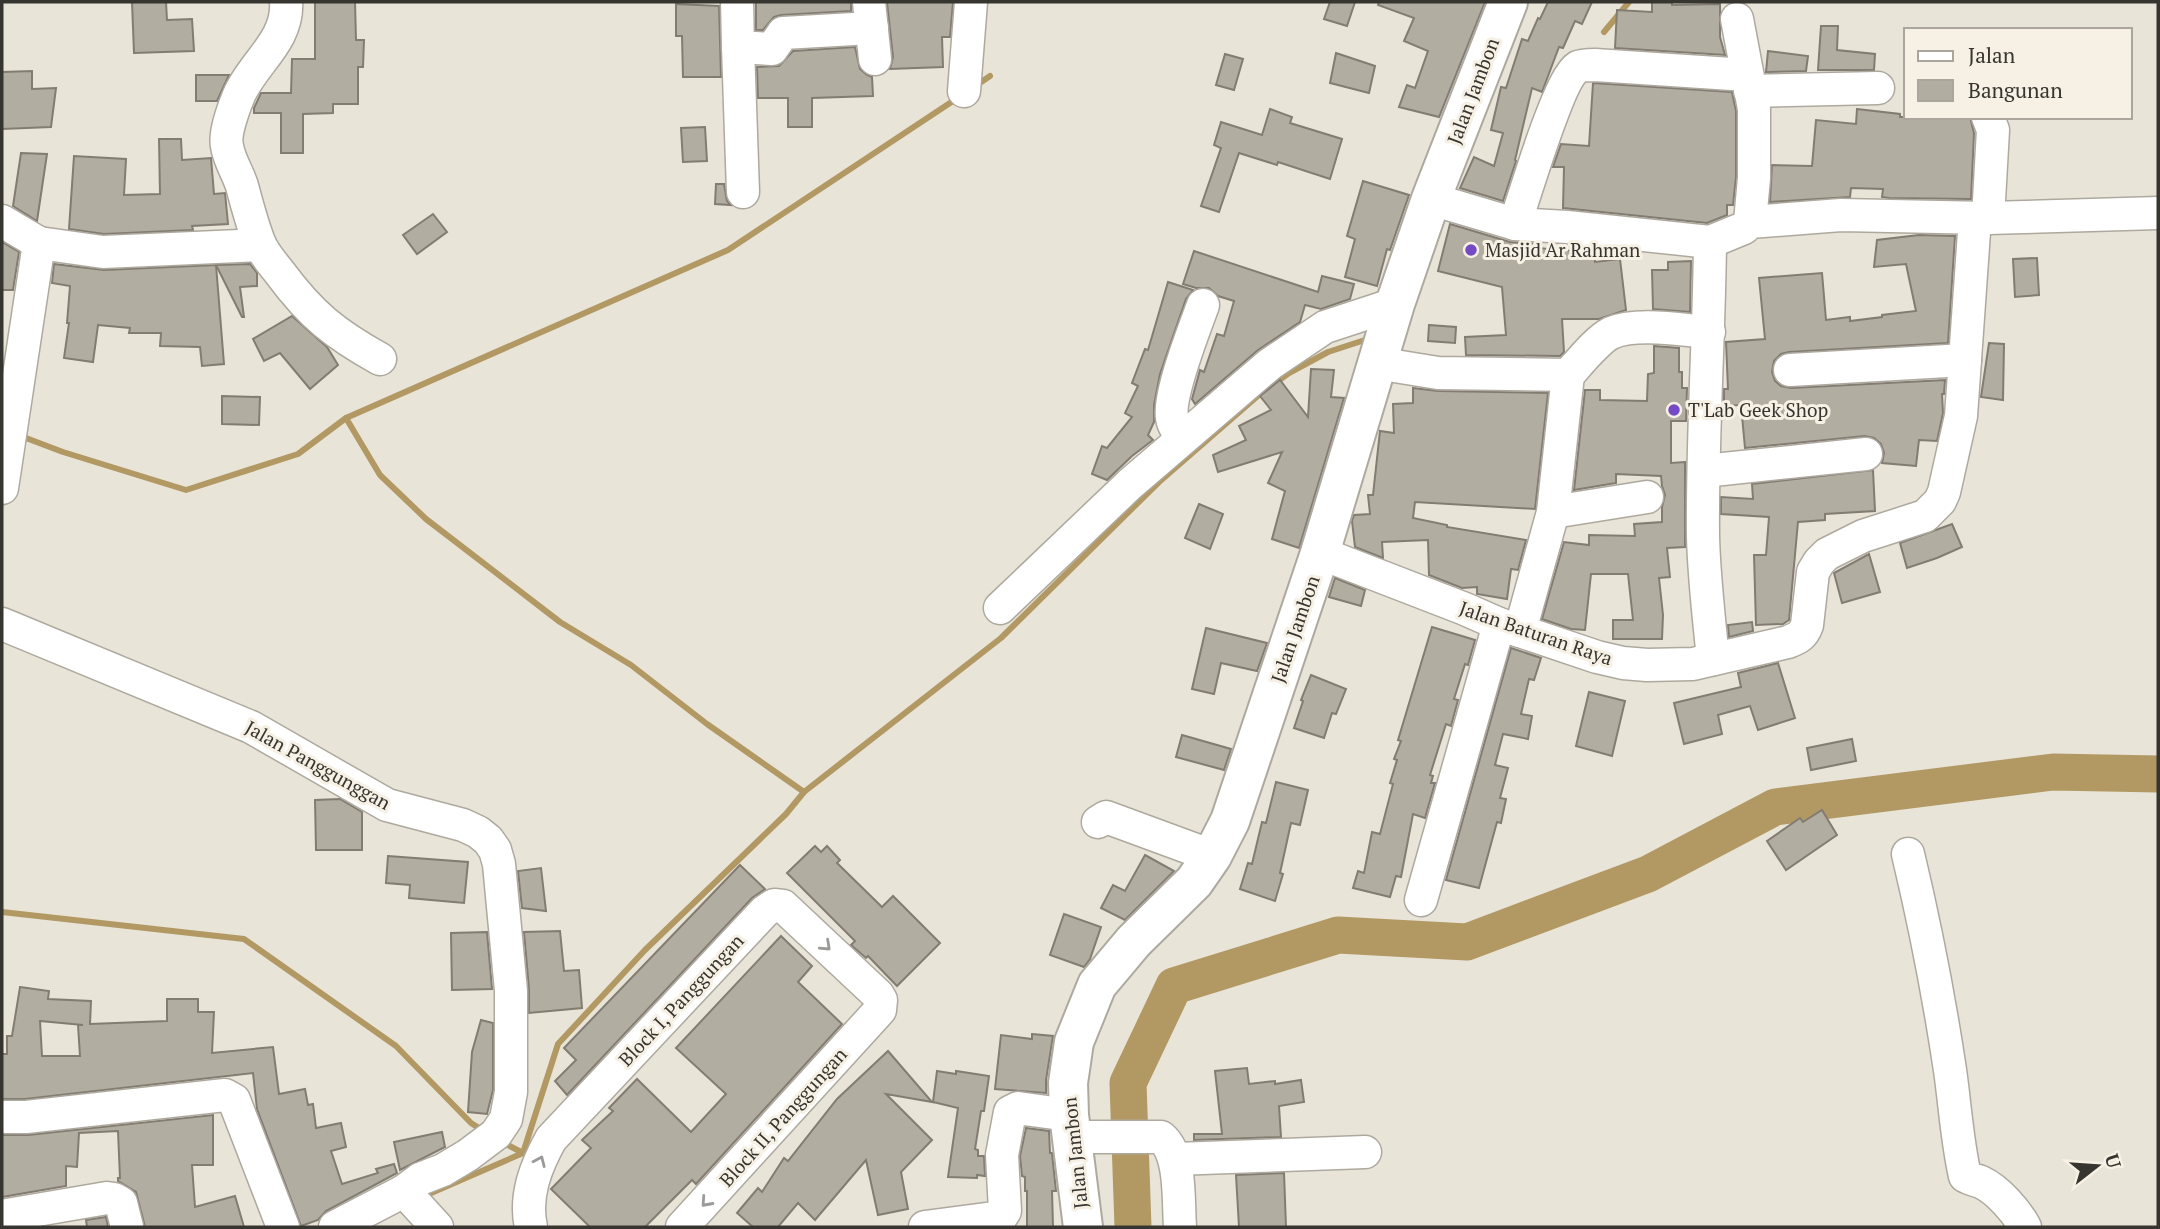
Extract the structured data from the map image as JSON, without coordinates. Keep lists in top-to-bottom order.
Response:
{
  "streets": {
    "main road": ["Jalan Jambon"],
    "street": [
      "Jalan Baturan Raya",
      "Jalan Panggunggan",
      "Block I, Panggungan",
      "Block II, Panggungan"
    ]
  },
  "crossings": [
    ["Jalan Jambon", "Jalan Baturan Raya"],
    ["Block I, Panggungan", "Block II, Panggungan"]
  ],
  "one_way": ["Block II, Panggungan"],
  "places": ["Masjid Ar Rahman", "T'Lab Geek Shop"],
  "legend": ["Jalan", "Bangunan"],
  "north": "right"
}
